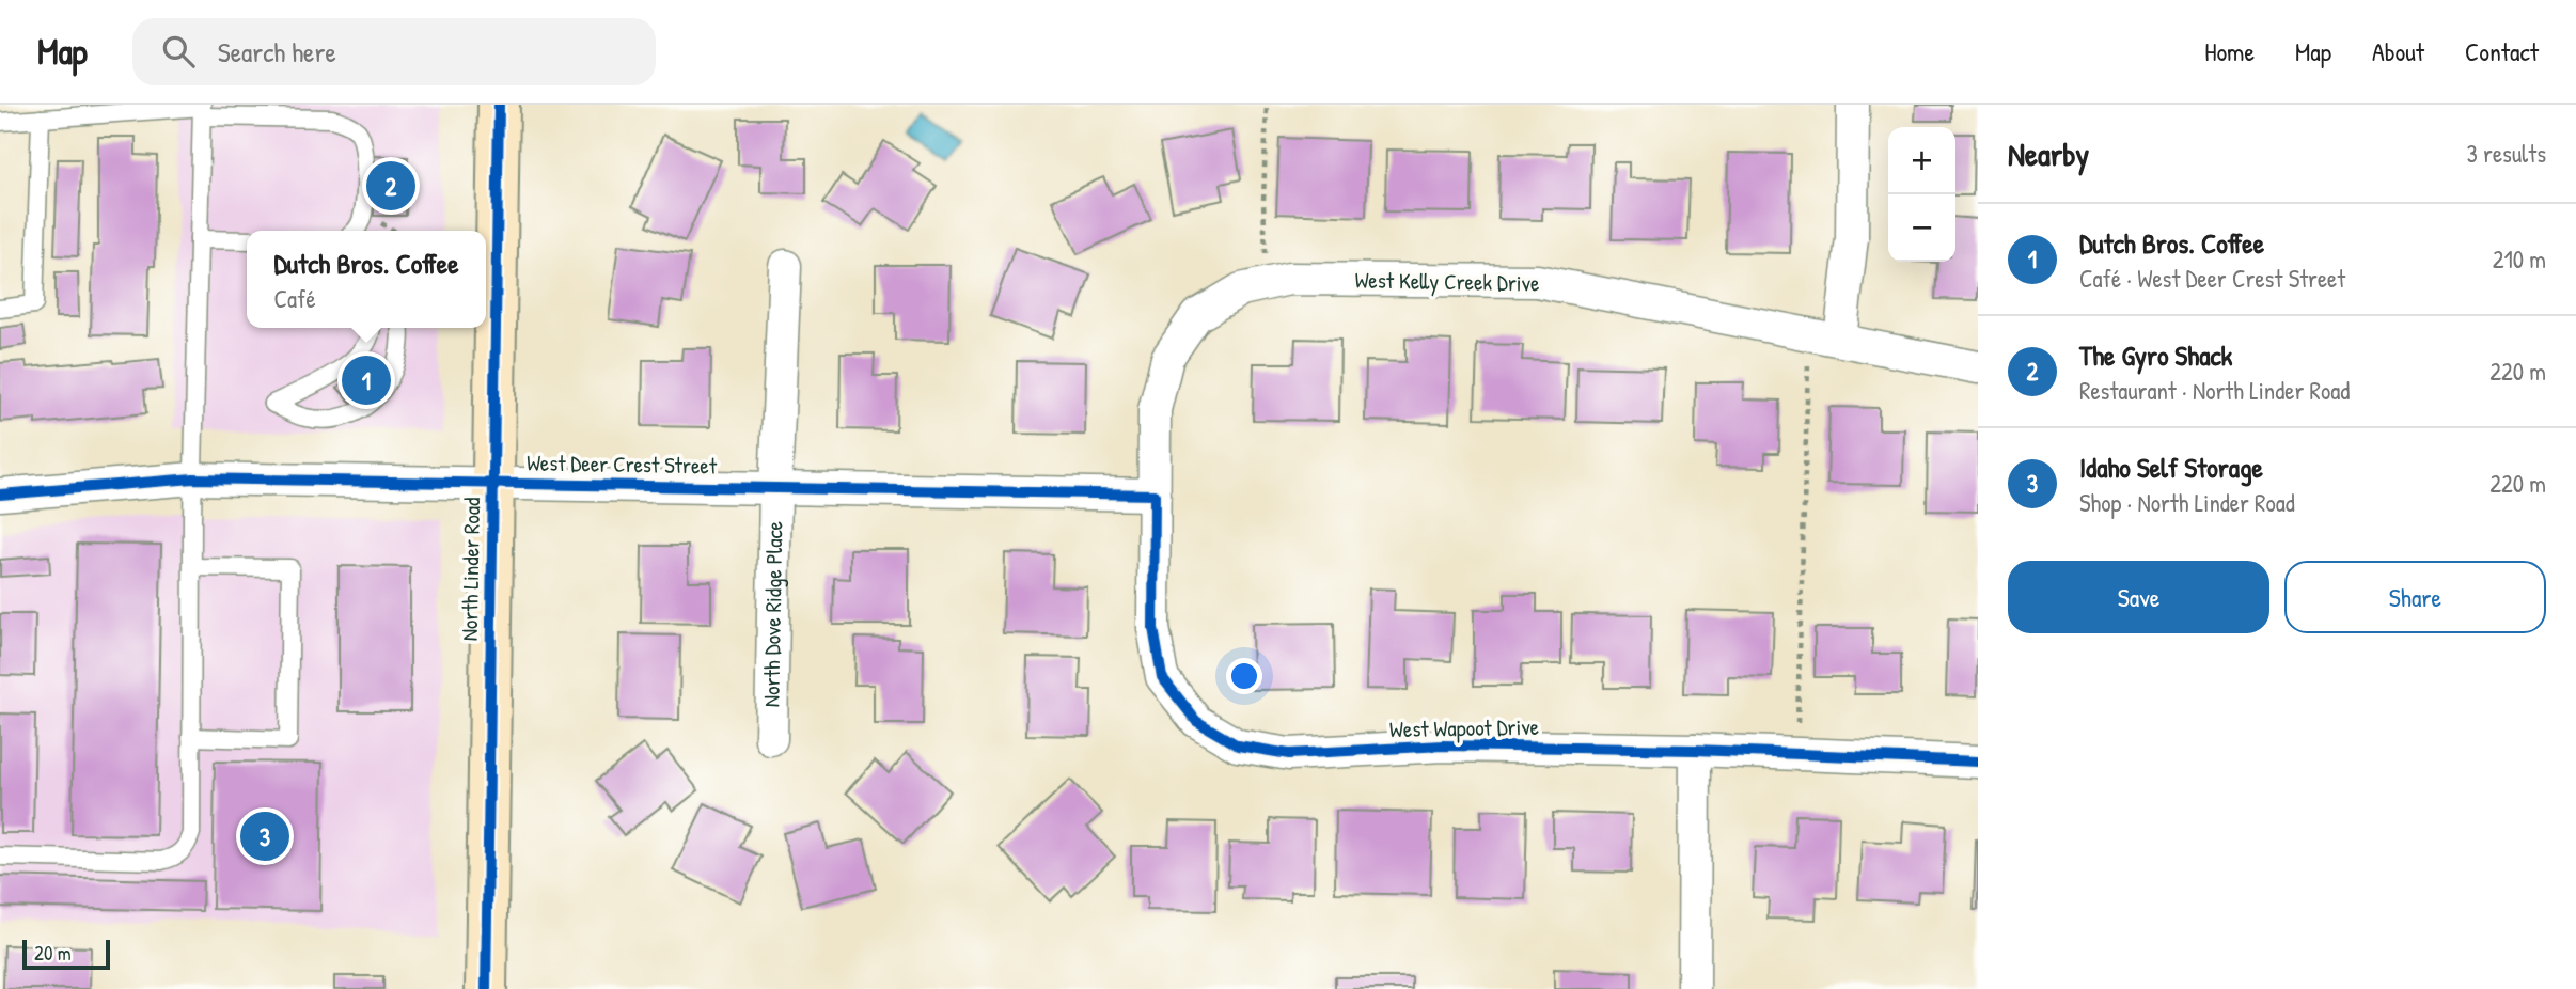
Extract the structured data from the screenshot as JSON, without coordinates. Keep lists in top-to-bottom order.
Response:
{
  "streets": {
    "main road": ["North Linder Road"],
    "street": [
      "West Kelly Creek Drive",
      "West Deer Crest Street",
      "North Dove Ridge Place",
      "West Wapoot Drive"
    ]
  },
  "crossings": [
    ["West Kelly Creek Drive", "West Deer Crest Street"],
    ["West Kelly Creek Drive", "West Wapoot Drive"],
    ["West Deer Crest Street", "North Linder Road"],
    ["West Deer Crest Street", "North Dove Ridge Place"],
    ["West Deer Crest Street", "West Wapoot Drive"]
  ],
  "scale_bar": "20 m",
  "page": {
    "header": "Map",
    "search": "Search here",
    "nav": [
      "Home",
      "Map",
      "About",
      "Contact"
    ],
    "heading": ["Nearby", "3 results"],
    "map_buttons": ["+", "−"],
    "pins": ["2", "1", "3"],
    "list": [
      {
        "mark": "1",
        "name": "Dutch Bros. Coffee",
        "note": "Café · West Deer Crest Street",
        "value": "210 m"
      },
      {
        "mark": "2",
        "name": "The Gyro Shack",
        "note": "Restaurant · North Linder Road",
        "value": "220 m"
      },
      {
        "mark": "3",
        "name": "Idaho Self Storage",
        "note": "Shop · North Linder Road",
        "value": "220 m"
      }
    ],
    "popup": ["Dutch Bros. Coffee", "Café"],
    "buttons": ["Save", "Share"],
    "scale": "20 m"
  }
}
